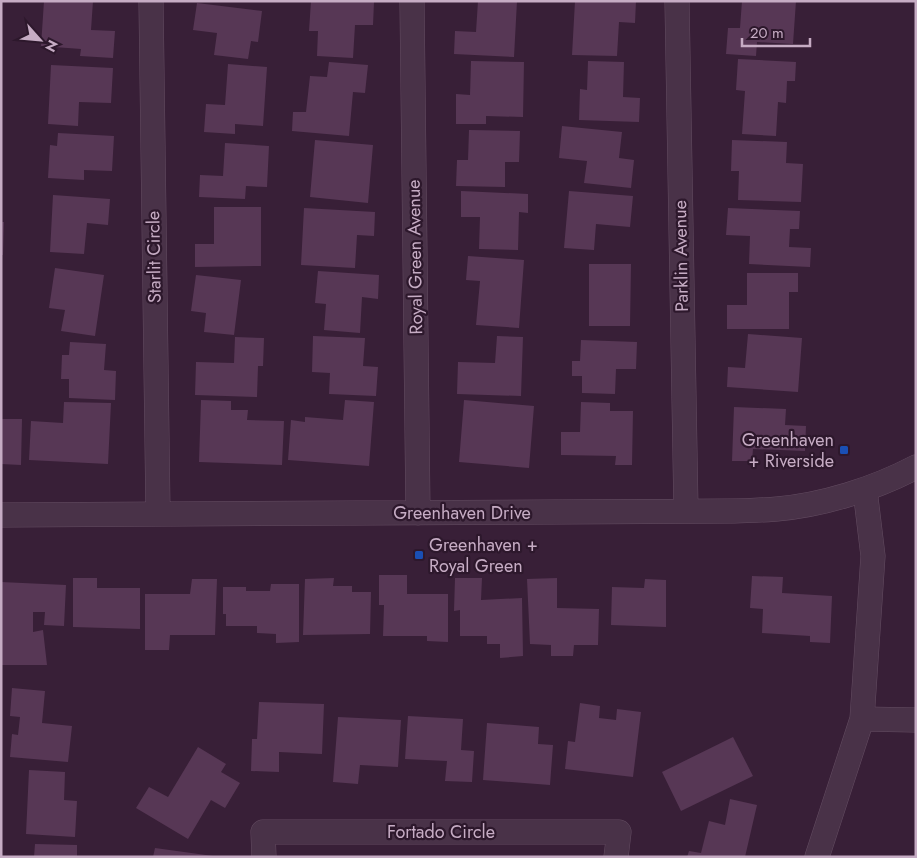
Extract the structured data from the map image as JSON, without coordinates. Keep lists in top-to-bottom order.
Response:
{
  "streets": {
    "street": [
      "Parklin Avenue",
      "Starlit Circle",
      "Royal Green Avenue",
      "Greenhaven Drive",
      "Fortado Circle"
    ]
  },
  "crossings": [
    ["Parklin Avenue", "Greenhaven Drive"],
    ["Starlit Circle", "Greenhaven Drive"],
    ["Royal Green Avenue", "Greenhaven Drive"]
  ],
  "places": {
    "transit": ["Greenhaven + Riverside", "Greenhaven + Royal Green"]
  },
  "scale_bar": "20 m",
  "north": "bottom right"
}
